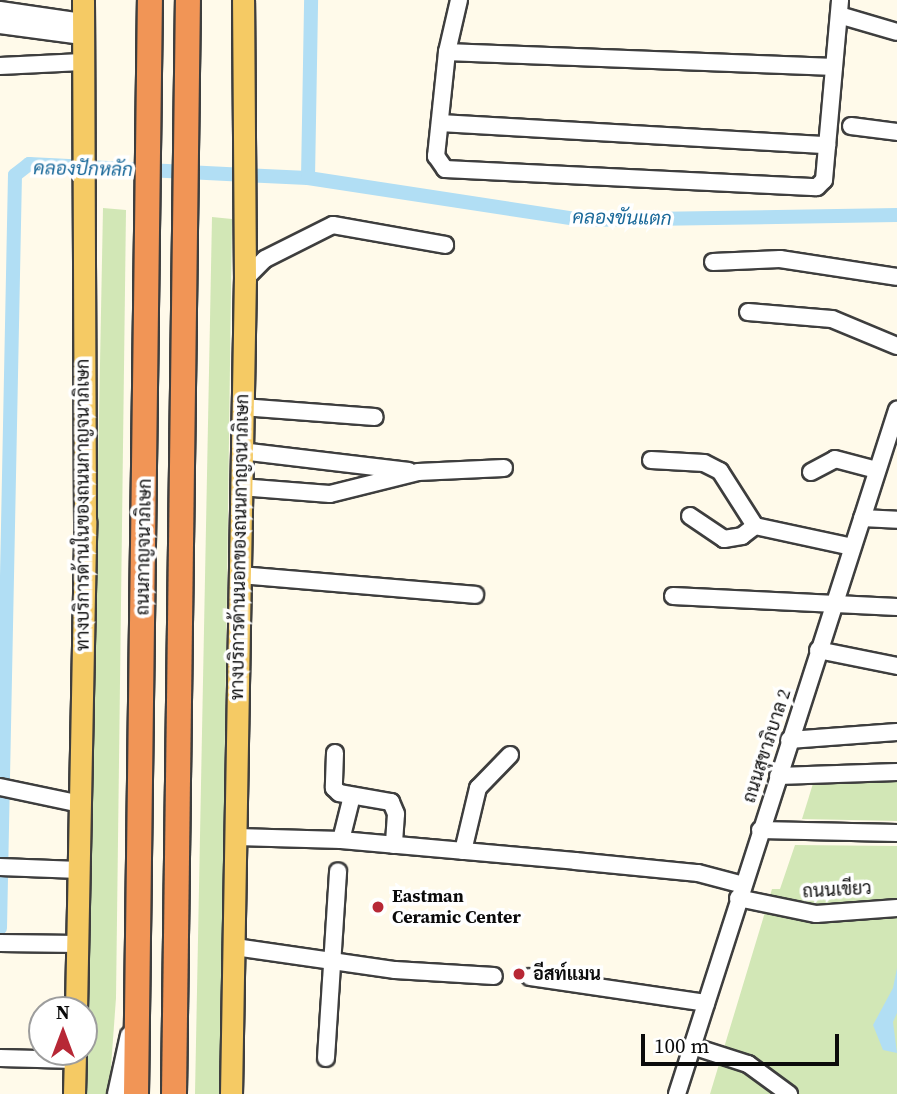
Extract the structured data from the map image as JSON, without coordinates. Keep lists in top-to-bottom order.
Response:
{
  "streets": {
    "highway": ["ถนนกาญจนาภิเษก"],
    "main road": ["ทางบริการด้านในของถนนกาญจนาภิเษก", "ทางบริการด้านนอกของถนนกาญจนาภิเษก"],
    "street": ["ถนนสุขาภิบาล 2", "ถนนเขียว"]
  },
  "crossings": [
    ["ทางบริการด้านนอกของถนนกาญจนาภิเษก", "ถนนเขียว"],
    ["ถนนสุขาภิบาล 2", "ถนนเขียว"]
  ],
  "water": ["คลองปักหลัก", "คลองขันแตก"],
  "places": ["Eastman Ceramic Center", "อีสท์แมน"],
  "scale_bar": "100 m",
  "north": "top"
}
